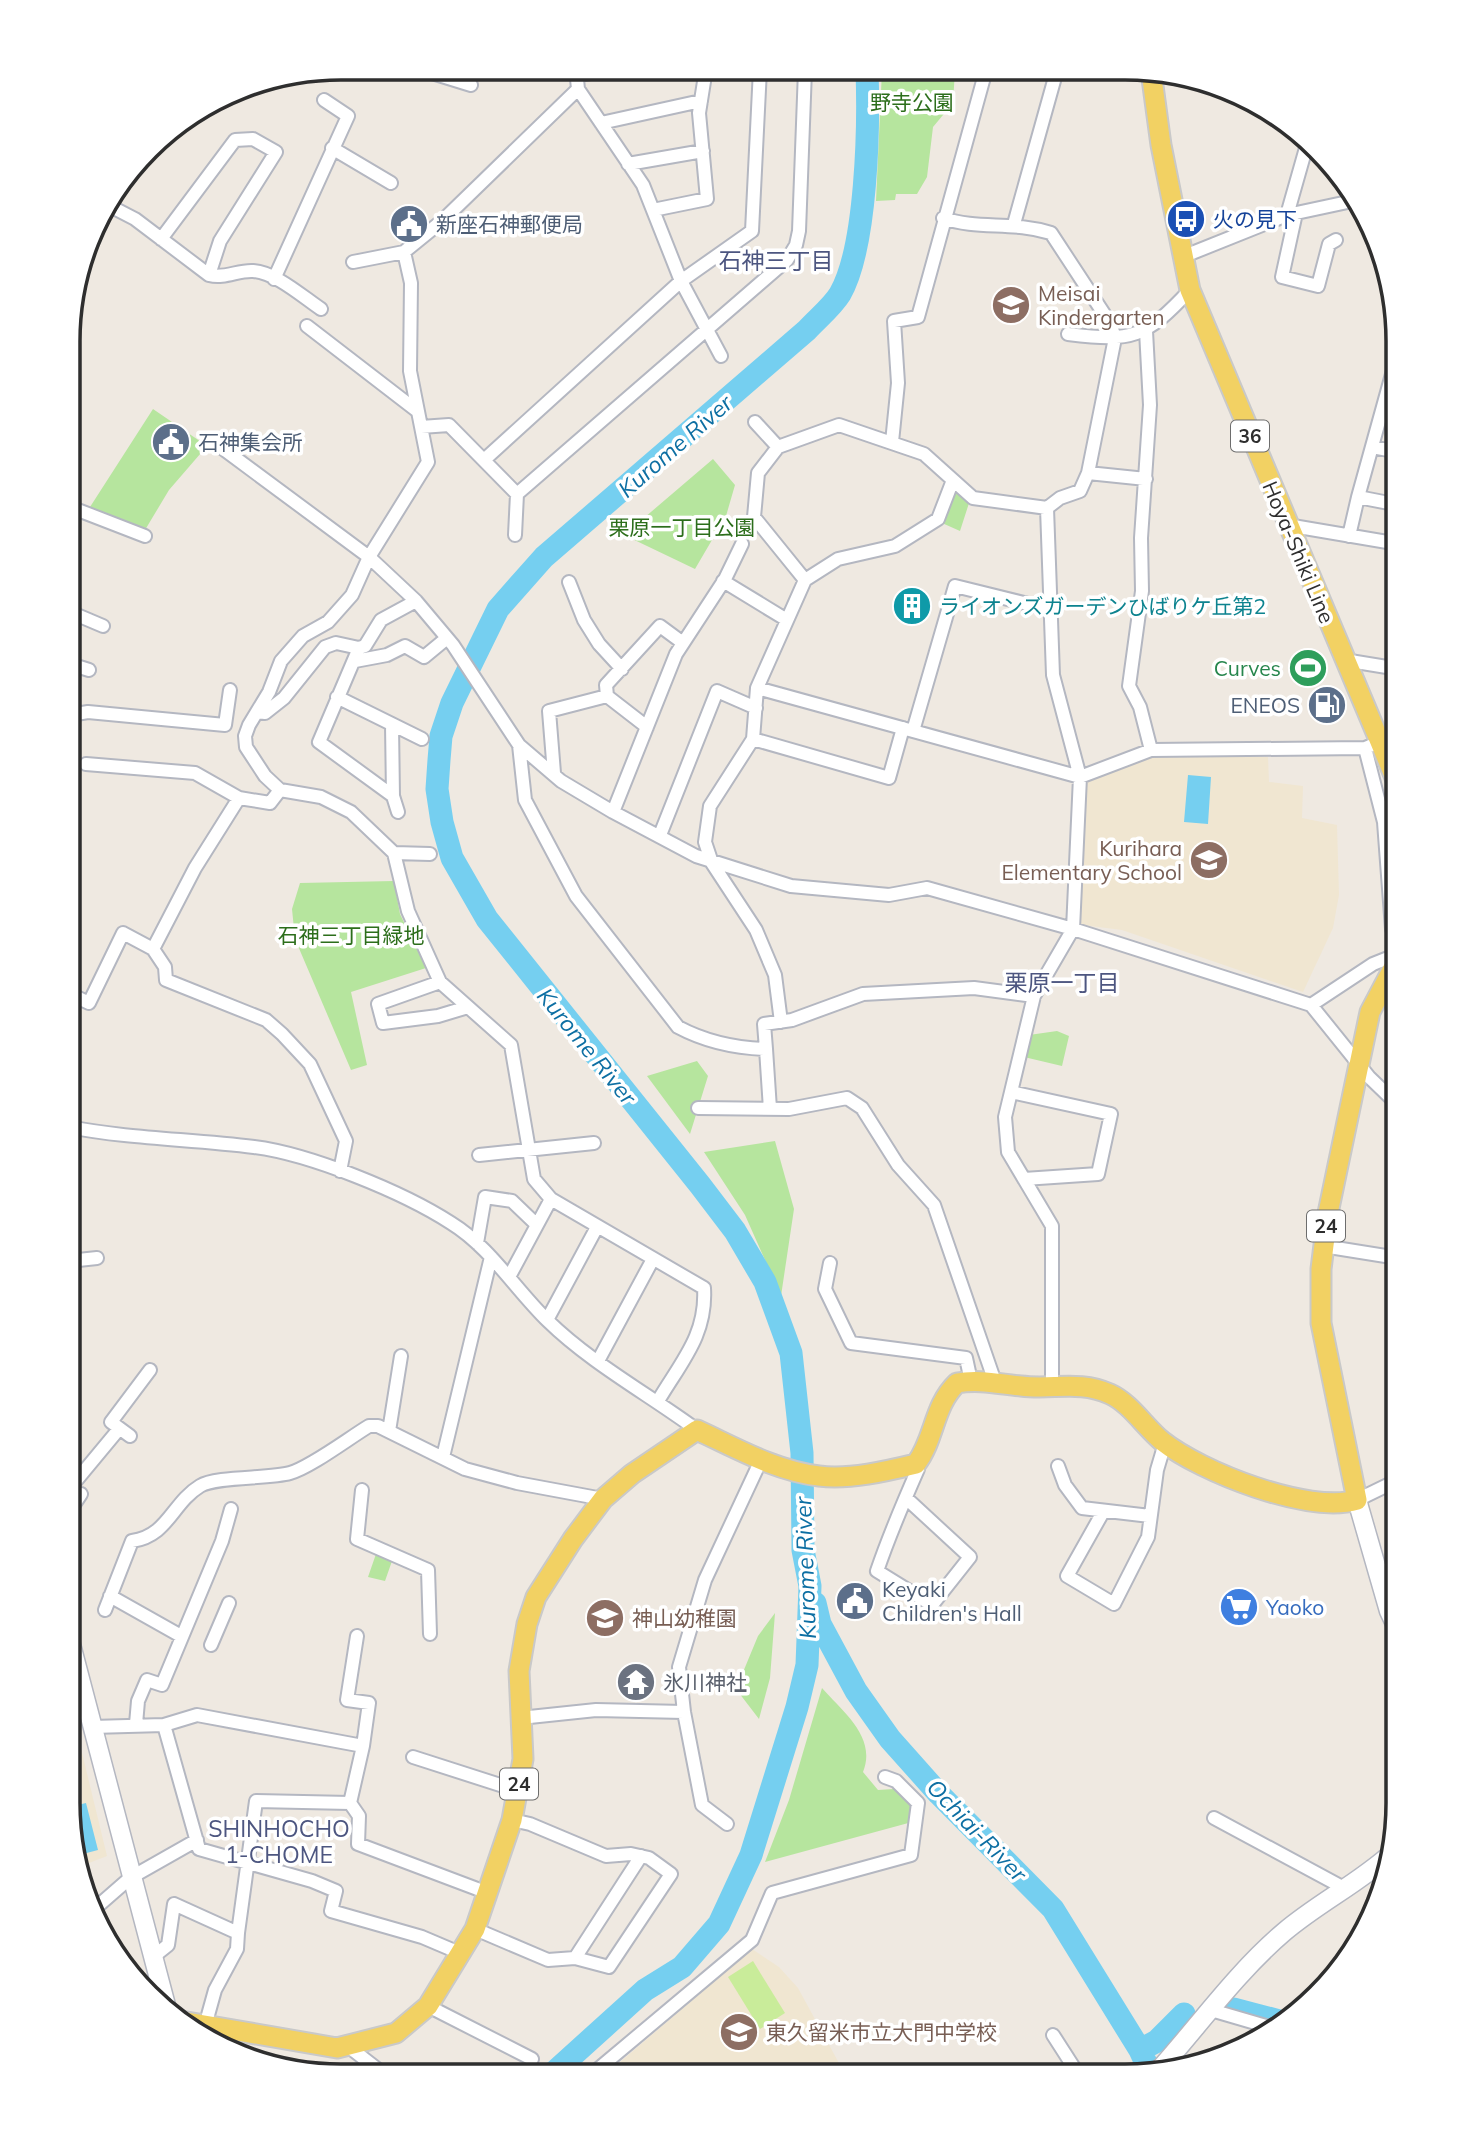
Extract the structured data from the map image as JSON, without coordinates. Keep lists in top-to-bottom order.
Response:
{
  "streets": {
    "main road": ["36", "Hoya-Shiki Line", "24"]
  },
  "districts": ["石神三丁目", "栗原一丁目", "SHINHOCHO 1-CHOME"],
  "water": ["Kurome River", "Ochiai-River"],
  "parks": ["野寺公園", "栗原一丁目公園", "石神三丁目緑地"],
  "places": {
    "bus stop": ["火の見下"],
    "public building": ["新座石神郵便局", "石神集会所", "Keyaki Children's Hall"],
    "school or university": [
      "Meisai Kindergarten",
      "Kurihara Elementary School",
      "神山幼稚園",
      "東久留米市立大門中学校"
    ],
    "building": ["ライオンズガーデンひばりケ丘第2"],
    "sports": ["Curves"],
    "fuel station": ["ENEOS"],
    "supermarket": ["Yaoko"],
    "temple": ["氷川神社"]
  }
}
